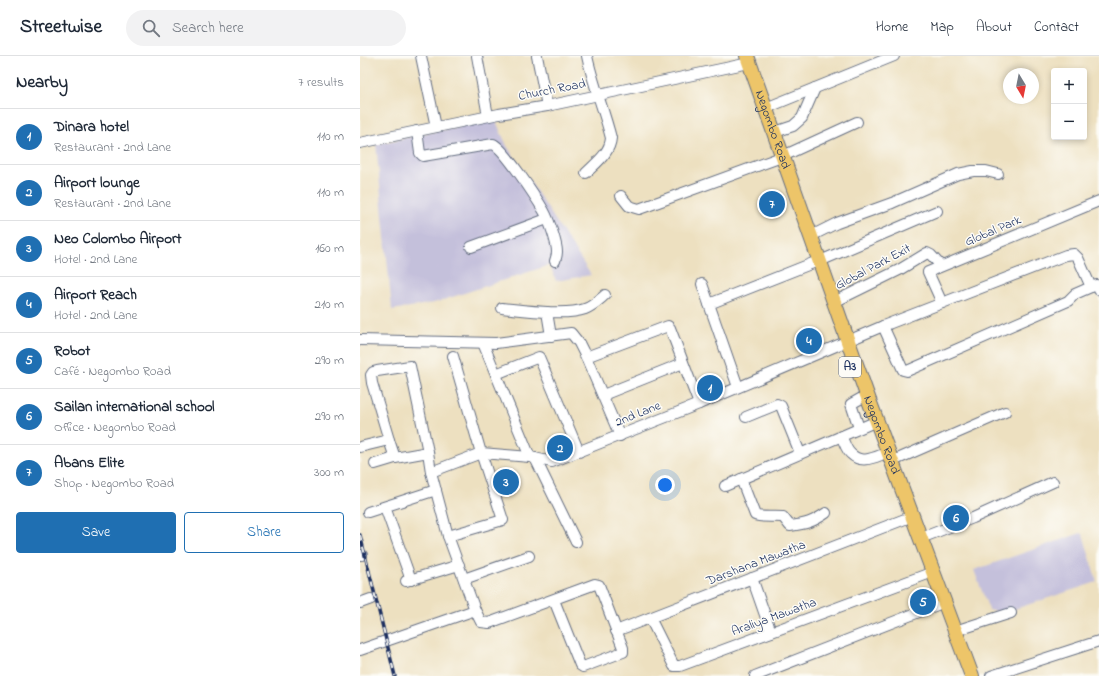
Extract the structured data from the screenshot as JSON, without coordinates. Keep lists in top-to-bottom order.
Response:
{
  "streets": {
    "highway": ["Negombo Road", "A3"],
    "street": [
      "Church Road",
      "Global Park",
      "Global Park Exit",
      "2nd Lane",
      "Darshana Mawatha",
      "Araliya Mawatha"
    ]
  },
  "crossings": [
    ["Church Road", "Negombo Road"],
    ["Negombo Road", "Global Park Exit"],
    ["Negombo Road", "2nd Lane"],
    ["Negombo Road", "Darshana Mawatha"],
    ["Negombo Road", "Araliya Mawatha"],
    ["Global Park", "Global Park Exit"],
    ["Darshana Mawatha", "Araliya Mawatha"]
  ],
  "north": "bottom",
  "page": {
    "header": "Streetwise",
    "search": "Search here",
    "nav": [
      "Home",
      "Map",
      "About",
      "Contact"
    ],
    "heading": ["Nearby", "7 results"],
    "map_buttons": ["+", "−"],
    "list": [
      {
        "mark": "1",
        "name": "Dinara hotel",
        "note": "Restaurant · 2nd Lane",
        "value": "110 m"
      },
      {
        "mark": "2",
        "name": "Airport lounge",
        "note": "Restaurant · 2nd Lane",
        "value": "110 m"
      },
      {
        "mark": "3",
        "name": "Neo Colombo Airport",
        "note": "Hotel · 2nd Lane",
        "value": "160 m"
      },
      {
        "mark": "4",
        "name": "Airport Reach",
        "note": "Hotel · 2nd Lane",
        "value": "210 m"
      },
      {
        "mark": "5",
        "name": "Robot",
        "note": "Café · Negombo Road",
        "value": "290 m"
      },
      {
        "mark": "6",
        "name": "Sailan international school",
        "note": "Office · Negombo Road",
        "value": "290 m"
      },
      {
        "mark": "7",
        "name": "Abans Elite",
        "note": "Shop · Negombo Road",
        "value": "300 m"
      }
    ],
    "pins": [
      "7",
      "4",
      "1",
      "2",
      "3",
      "6",
      "5"
    ],
    "buttons": ["Save", "Share"]
  }
}
